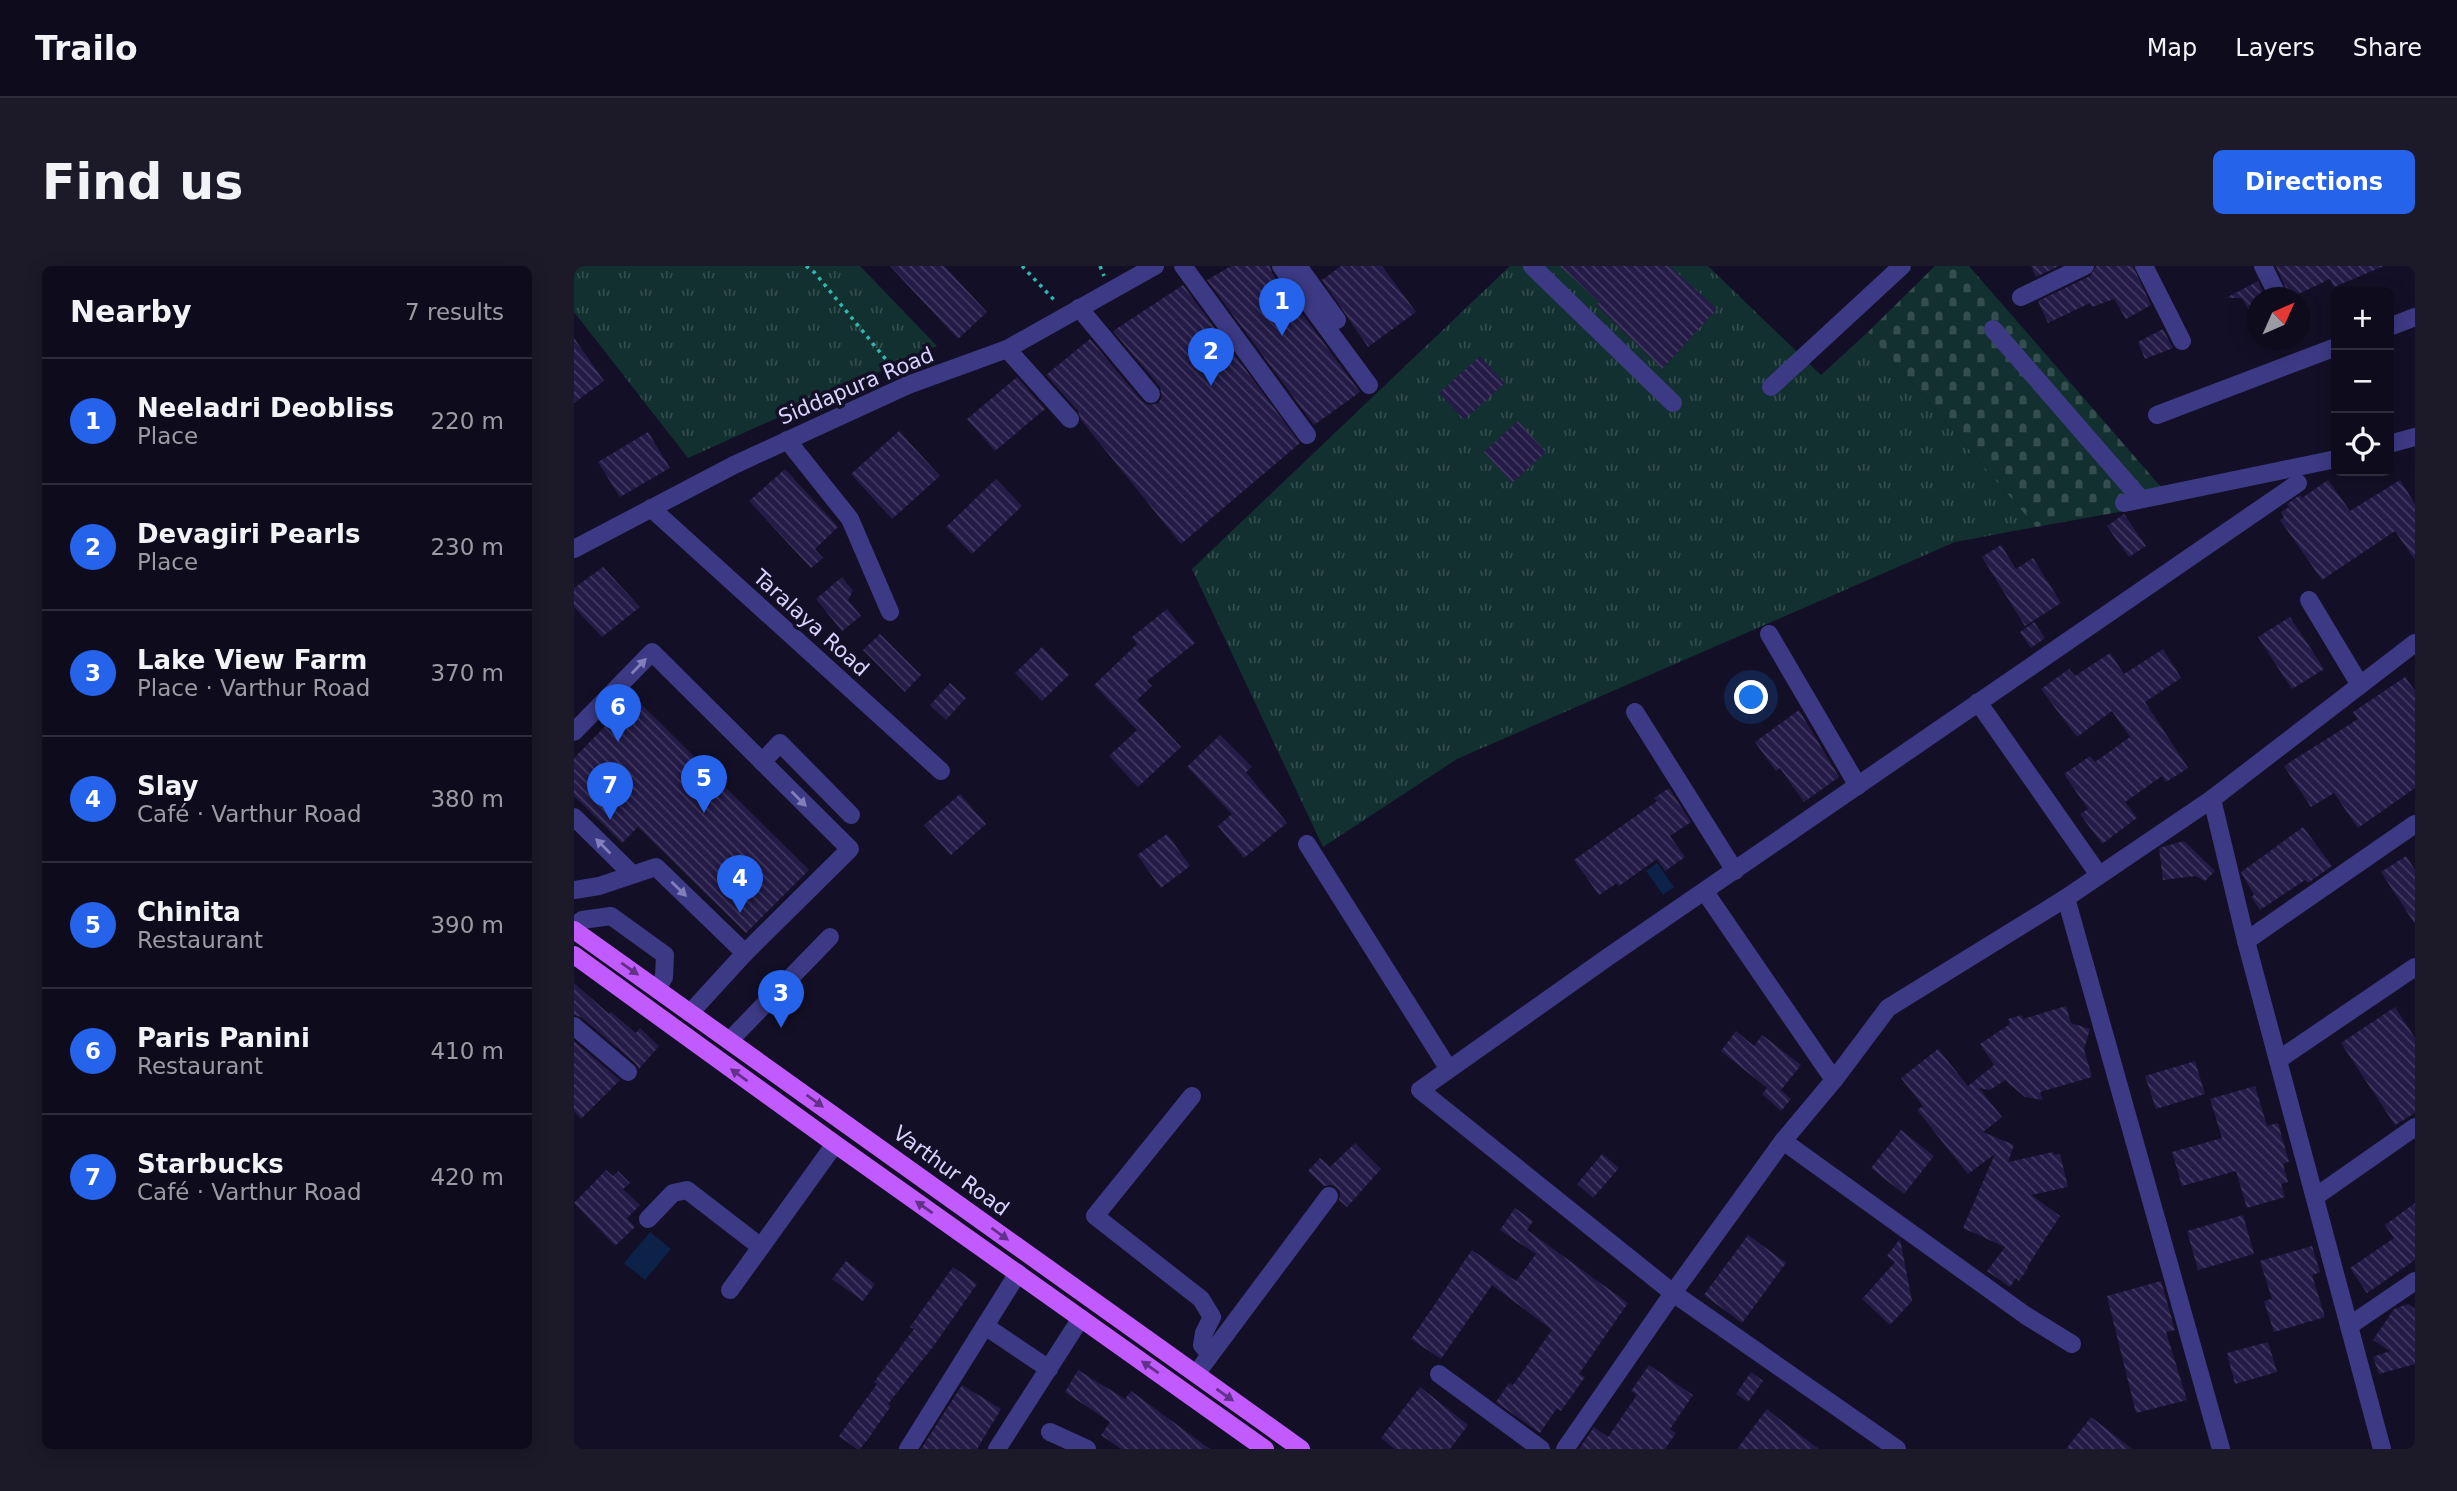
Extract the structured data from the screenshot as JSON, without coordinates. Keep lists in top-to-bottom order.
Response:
{
  "streets": {
    "main road": ["Varthur Road"],
    "street": ["Siddapura Road", "Taralaya Road"]
  },
  "crossings": [
    ["Siddapura Road", "Taralaya Road"]
  ],
  "north": "top right",
  "page": {
    "header": "Trailo",
    "nav": ["Map", "Layers", "Share"],
    "buttons": "Directions",
    "title": "Find us",
    "heading": ["Nearby", "7 results"],
    "pins": [
      "1",
      "2",
      "6",
      "5",
      "7",
      "4",
      "3"
    ],
    "map_buttons": ["+", "−"],
    "list": [
      {
        "mark": "1",
        "name": "Neeladri Deobliss",
        "note": "Place",
        "value": "220 m"
      },
      {
        "mark": "2",
        "name": "Devagiri Pearls",
        "note": "Place",
        "value": "230 m"
      },
      {
        "mark": "3",
        "name": "Lake View Farm",
        "note": "Place · Varthur Road",
        "value": "370 m"
      },
      {
        "mark": "4",
        "name": "Slay",
        "note": "Café · Varthur Road",
        "value": "380 m"
      },
      {
        "mark": "5",
        "name": "Chinita",
        "note": "Restaurant",
        "value": "390 m"
      },
      {
        "mark": "6",
        "name": "Paris Panini",
        "note": "Restaurant",
        "value": "410 m"
      },
      {
        "mark": "7",
        "name": "Starbucks",
        "note": "Café · Varthur Road",
        "value": "420 m"
      }
    ]
  }
}
